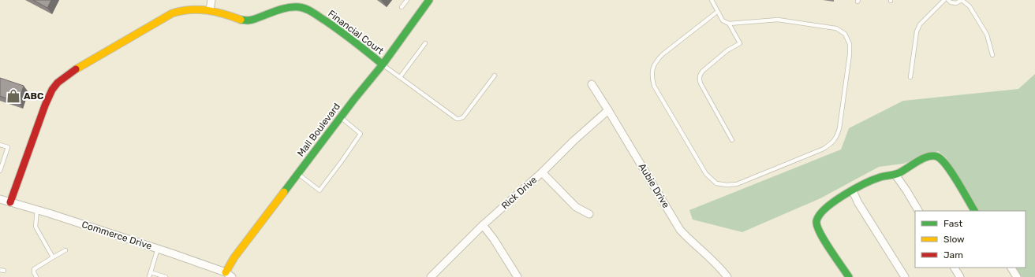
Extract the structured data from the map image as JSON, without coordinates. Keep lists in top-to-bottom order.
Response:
{
  "streets": {
    "street": [
      "Financial Court",
      "Mall Boulevard",
      "Aubie Drive",
      "Rick Drive",
      "Commerce Drive"
    ]
  },
  "crossings": [
    ["Financial Court", "Mall Boulevard"],
    ["Financial Court", "Commerce Drive"],
    ["Mall Boulevard", "Commerce Drive"],
    ["Aubie Drive", "Rick Drive"]
  ],
  "places": {
    "shop": ["ABC"]
  },
  "legend": ["Fast", "Slow", "Jam"]
}
